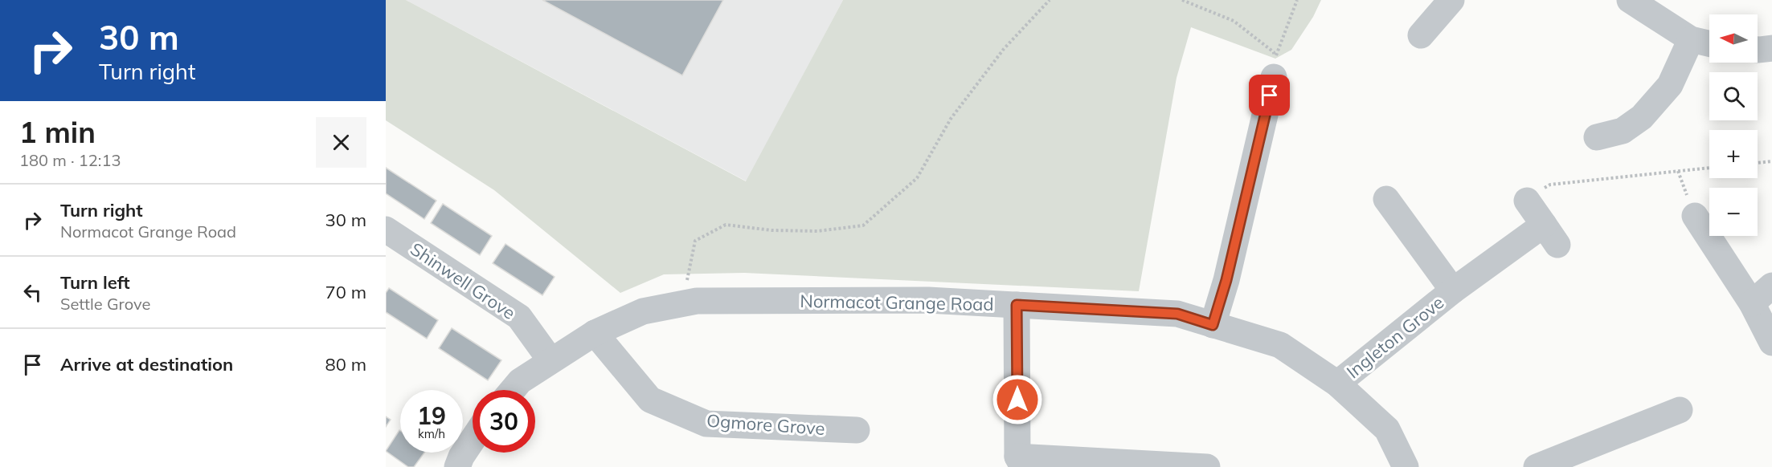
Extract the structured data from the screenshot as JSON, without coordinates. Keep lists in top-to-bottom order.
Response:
{
  "streets": {
    "street": [
      "Shinwell Grove",
      "Normacot Grange Road",
      "Ingleton Grove",
      "Ogmore Grove"
    ]
  },
  "crossings": [
    ["Shinwell Grove", "Normacot Grange Road"],
    ["Normacot Grange Road", "Ingleton Grove"],
    ["Normacot Grange Road", "Ogmore Grove"]
  ],
  "north": "left",
  "page": {
    "turn": ["30 m", "Turn right"],
    "map_buttons": ["+", "−"],
    "heading": ["1 min", "180 m · 12:13"],
    "list": [
      {
        "name": "Turn right",
        "note": "Normacot Grange Road",
        "value": "30 m"
      },
      {
        "name": "Turn left",
        "note": "Settle Grove",
        "value": "70 m"
      },
      {
        "name": "Arrive at destination",
        "value": "80 m"
      }
    ],
    "speed": "19 km/h",
    "limit": "30"
  }
}
